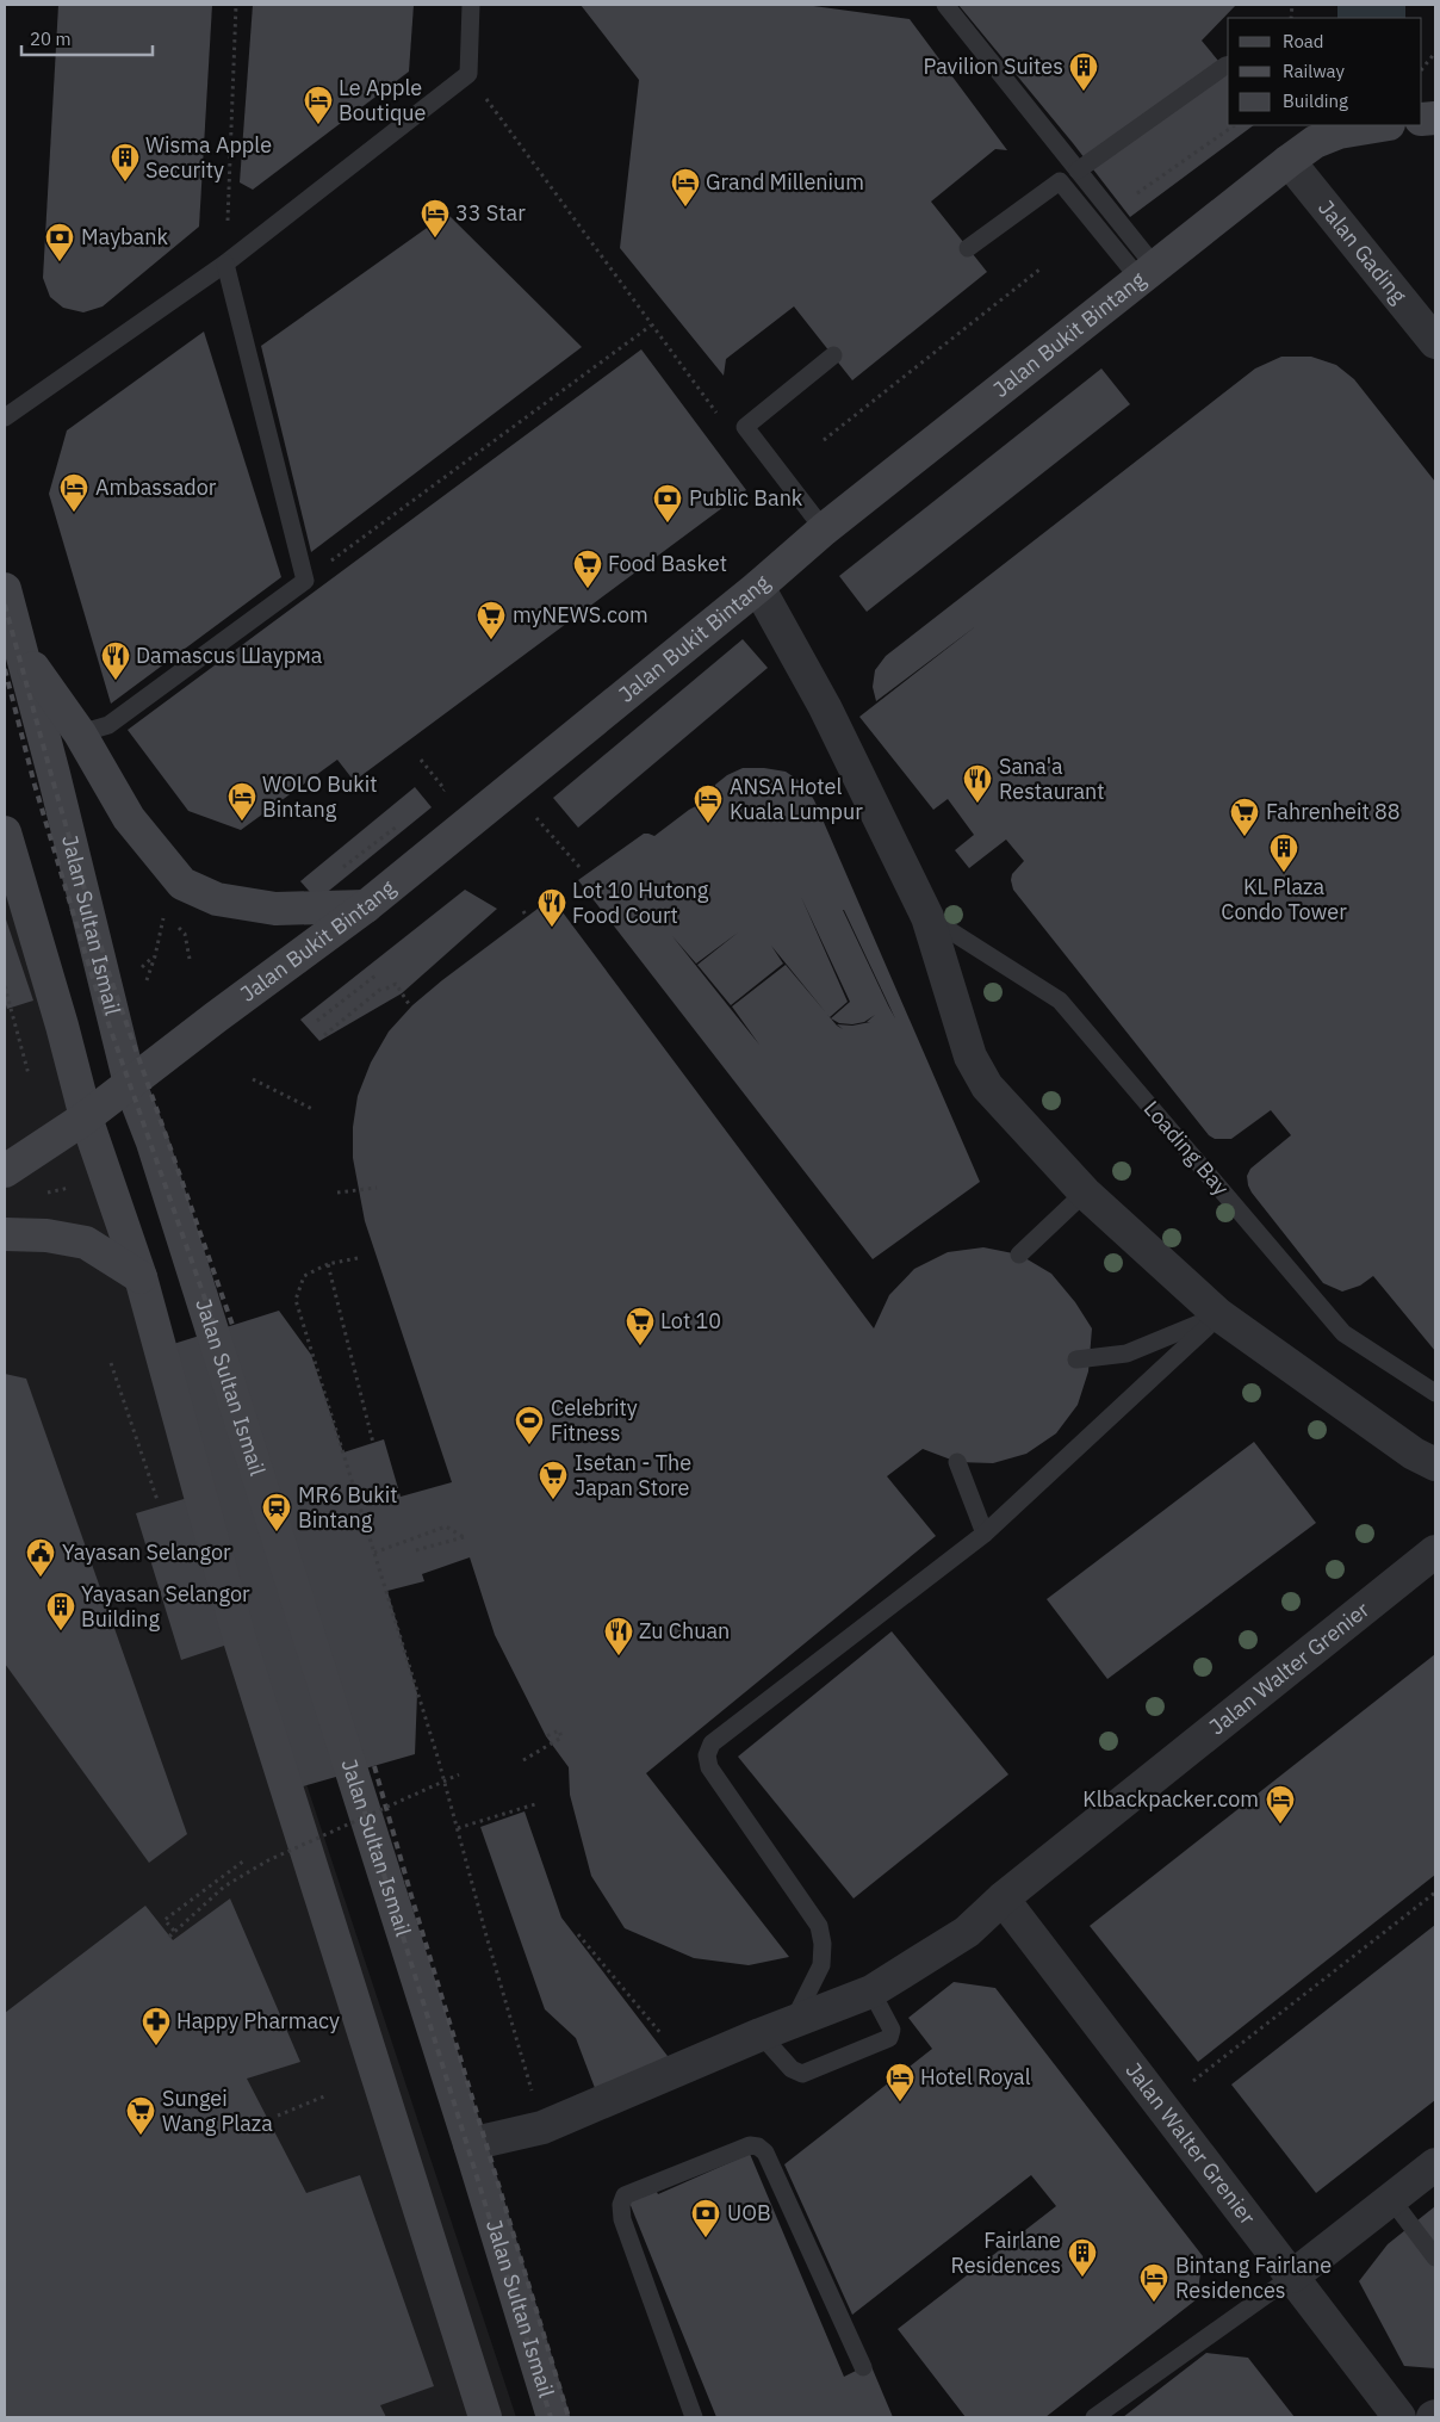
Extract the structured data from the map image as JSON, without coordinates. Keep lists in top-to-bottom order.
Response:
{
  "streets": {
    "main road": ["Jalan Bukit Bintang", "Jalan Sultan Ismail"],
    "street": ["Jalan Gading", "Jalan Walter Grenier"],
    "lane": ["Loading Bay"]
  },
  "crossings": [
    ["Jalan Gading", "Jalan Bukit Bintang"],
    ["Jalan Bukit Bintang", "Jalan Sultan Ismail"],
    ["Jalan Sultan Ismail", "Jalan Walter Grenier"]
  ],
  "places": {
    "building": [
      "Pavilion Suites",
      "Wisma Apple Security",
      "KL Plaza Condo Tower",
      "Yayasan Selangor Building",
      "Fairlane Residences"
    ],
    "hotel": [
      "Le Apple Boutique",
      "Grand Millenium",
      "33 Star",
      "Ambassador",
      "WOLO Bukit Bintang",
      "ANSA Hotel Kuala Lumpur",
      "Klbackpacker.com",
      "Hotel Royal",
      "Bintang Fairlane Residences"
    ],
    "bank": ["Maybank", "Public Bank", "UOB"],
    "supermarket": [
      "Food Basket",
      "myNEWS.com",
      "Fahrenheit 88",
      "Lot 10",
      "Isetan - The Japan Store",
      "Sungei Wang Plaza"
    ],
    "restaurant": [
      "Damascus Шаурма",
      "Sana'a Restaurant",
      "Lot 10 Hutong Food Court",
      "Zu Chuan"
    ],
    "sports": ["Celebrity Fitness"],
    "station": ["MR6 Bukit Bintang"],
    "public building": ["Yayasan Selangor"],
    "pharmacy": ["Happy Pharmacy"]
  },
  "legend": ["Road", "Railway", "Building"],
  "scale_bar": "20 m"
}
